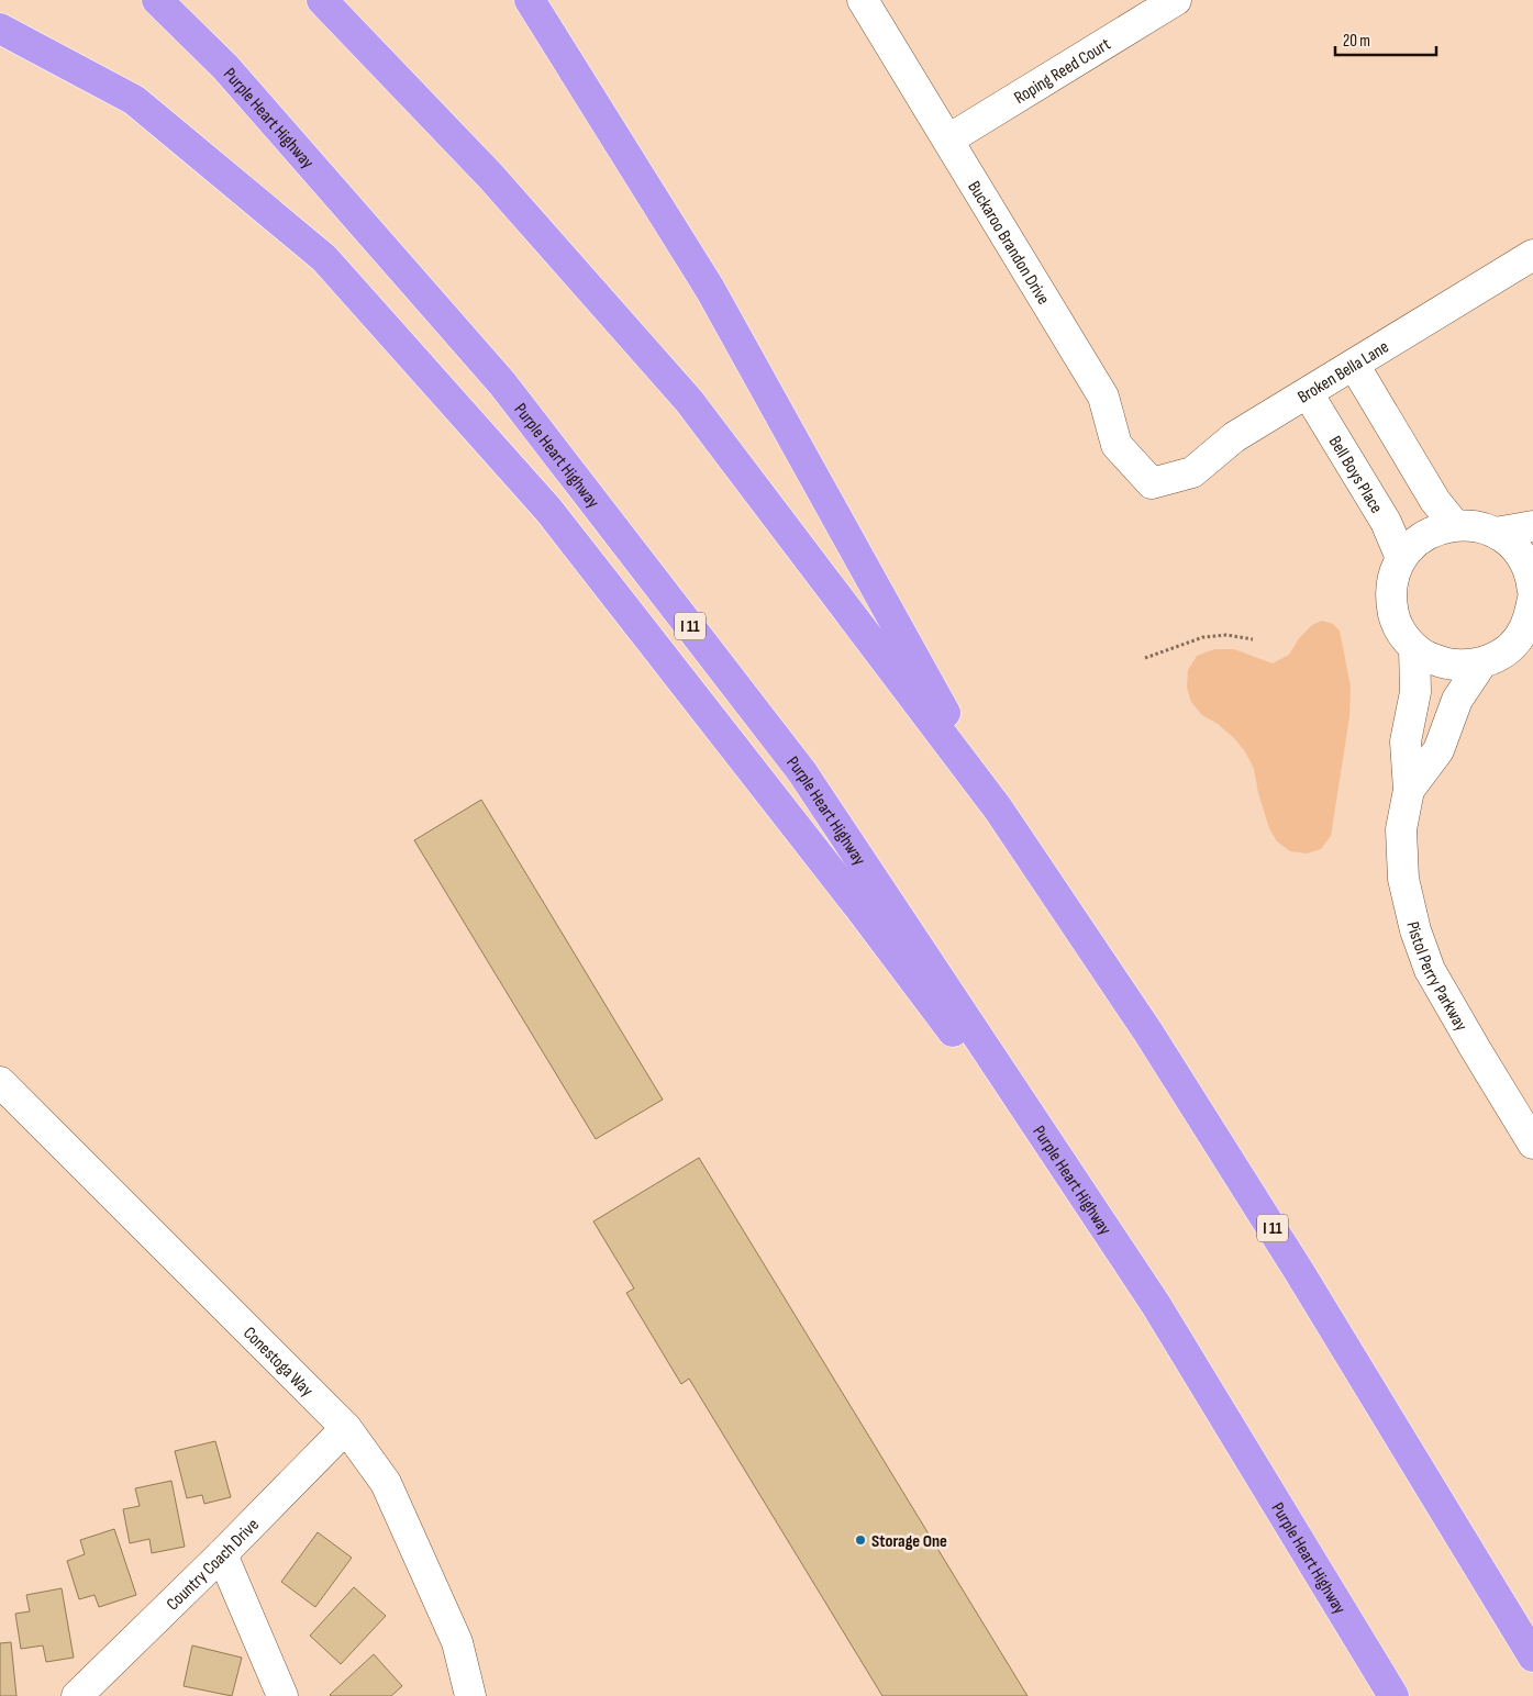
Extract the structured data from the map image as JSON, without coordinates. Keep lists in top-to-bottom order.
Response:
{
  "streets": {
    "highway": ["Purple Heart Highway", "I 11"],
    "street": [
      "Roping Reed Court",
      "Buckaroo Brandon Drive",
      "Broken Bella Lane",
      "Bell Boys Place",
      "Pistol Perry Parkway",
      "Conestoga Way",
      "Country Coach Drive"
    ]
  },
  "crossings": [
    ["Roping Reed Court", "Buckaroo Brandon Drive"],
    ["Buckaroo Brandon Drive", "Broken Bella Lane"],
    ["Broken Bella Lane", "Bell Boys Place"],
    ["Conestoga Way", "Country Coach Drive"]
  ],
  "places": ["Storage One"],
  "scale_bar": "20 m"
}
